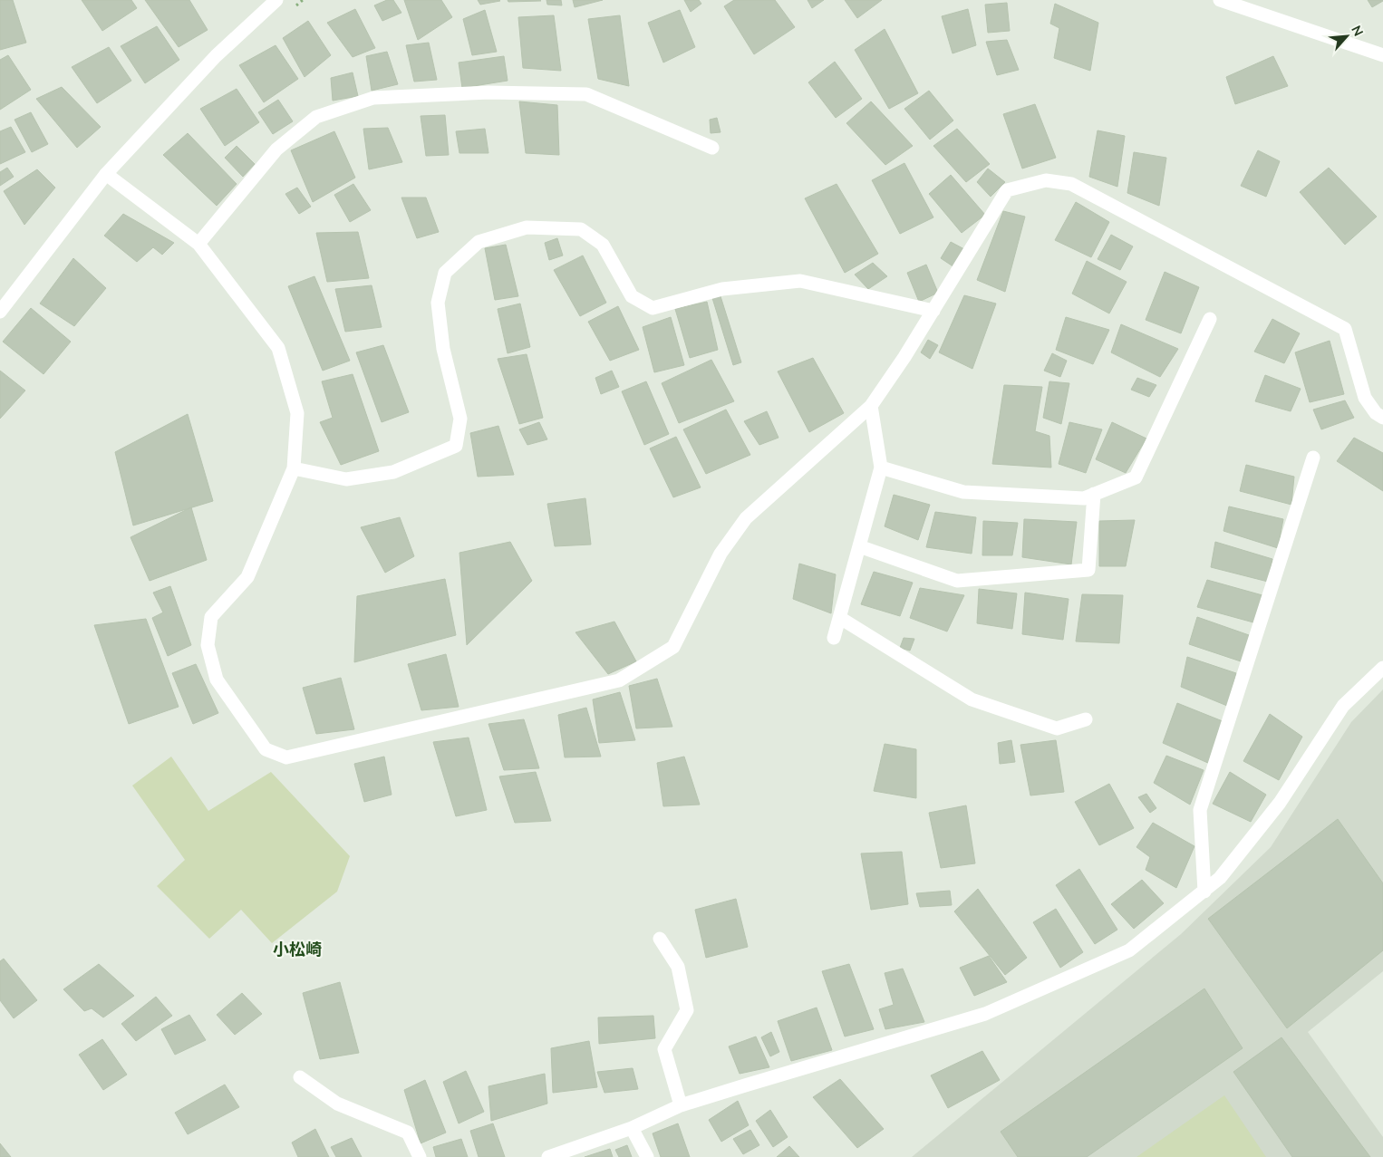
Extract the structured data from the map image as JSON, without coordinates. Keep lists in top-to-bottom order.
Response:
{
  "districts": ["小松崎"],
  "north": "top right"
}
